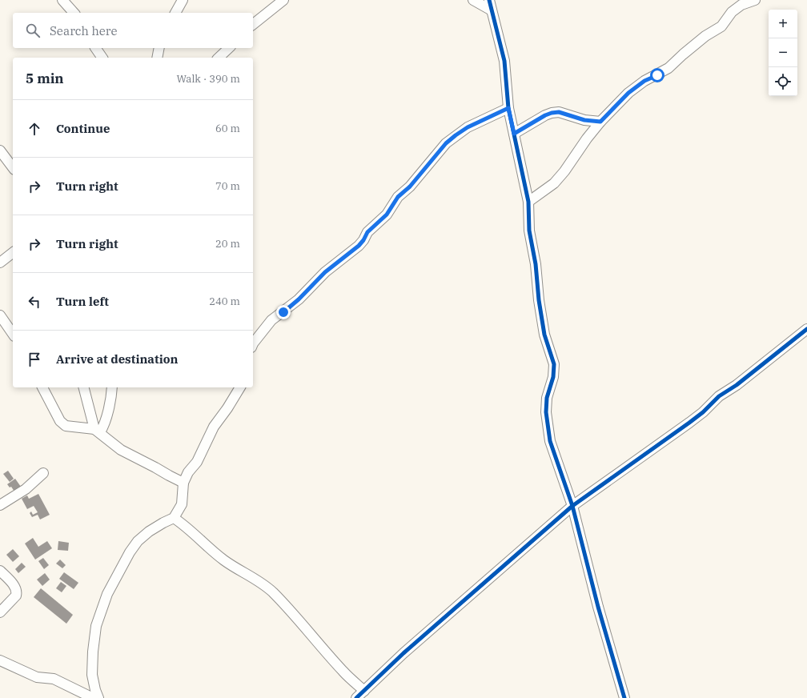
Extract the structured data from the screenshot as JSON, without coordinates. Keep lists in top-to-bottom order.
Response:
{
  "page": {
    "map_buttons": ["+", "−"],
    "search": "Search here",
    "heading": ["5 min", "Walk · 390 m"],
    "list": [
      ["Continue", "60 m"],
      ["Turn right", "70 m"],
      ["Turn right", "20 m"],
      ["Turn left", "240 m"],
      "Arrive at destination"
    ]
  }
}
